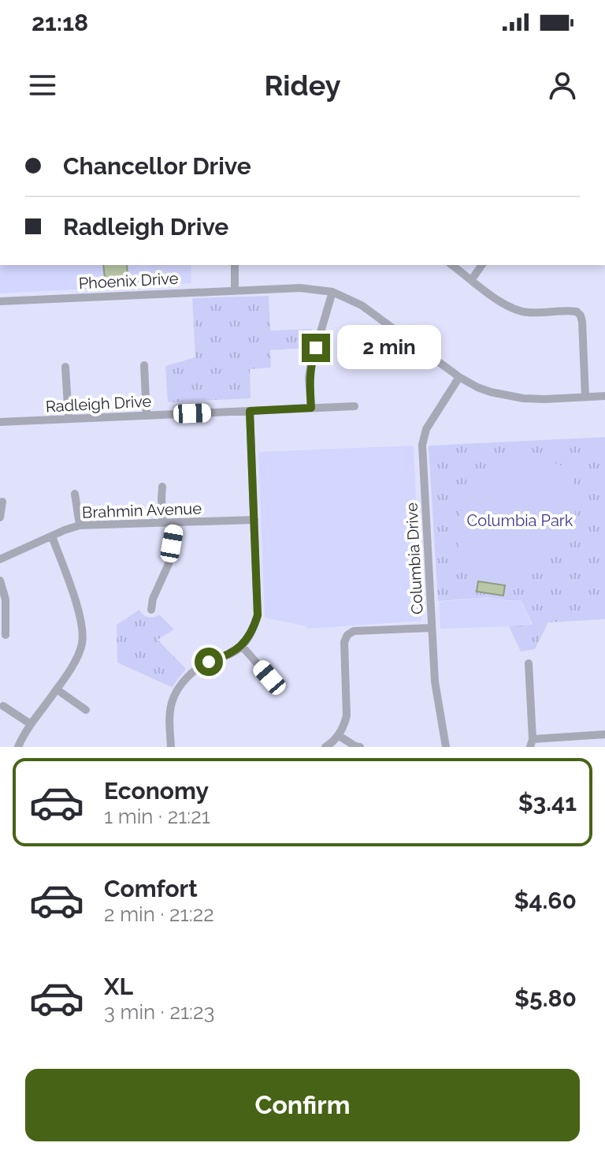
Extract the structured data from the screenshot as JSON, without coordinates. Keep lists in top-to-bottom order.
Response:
{
  "streets": {
    "street": [
      "Phoenix Drive",
      "Radleigh Drive",
      "Brahmin Avenue",
      "Columbia Drive"
    ]
  },
  "crossings": [
    ["Phoenix Drive", "Columbia Drive"]
  ],
  "parks": ["Columbia Park"],
  "page": {
    "status": "21:18",
    "header": "Ridey",
    "banner": ["Chancellor Drive", "Radleigh Drive"],
    "bubble": "2 min",
    "list": [
      {
        "name": "Economy",
        "note": "1 min · 21:21",
        "value": "$3.41"
      },
      {
        "name": "Comfort",
        "note": "2 min · 21:22",
        "value": "$4.60"
      },
      {
        "name": "XL",
        "note": "3 min · 21:23",
        "value": "$5.80"
      }
    ],
    "buttons": "Confirm"
  }
}
